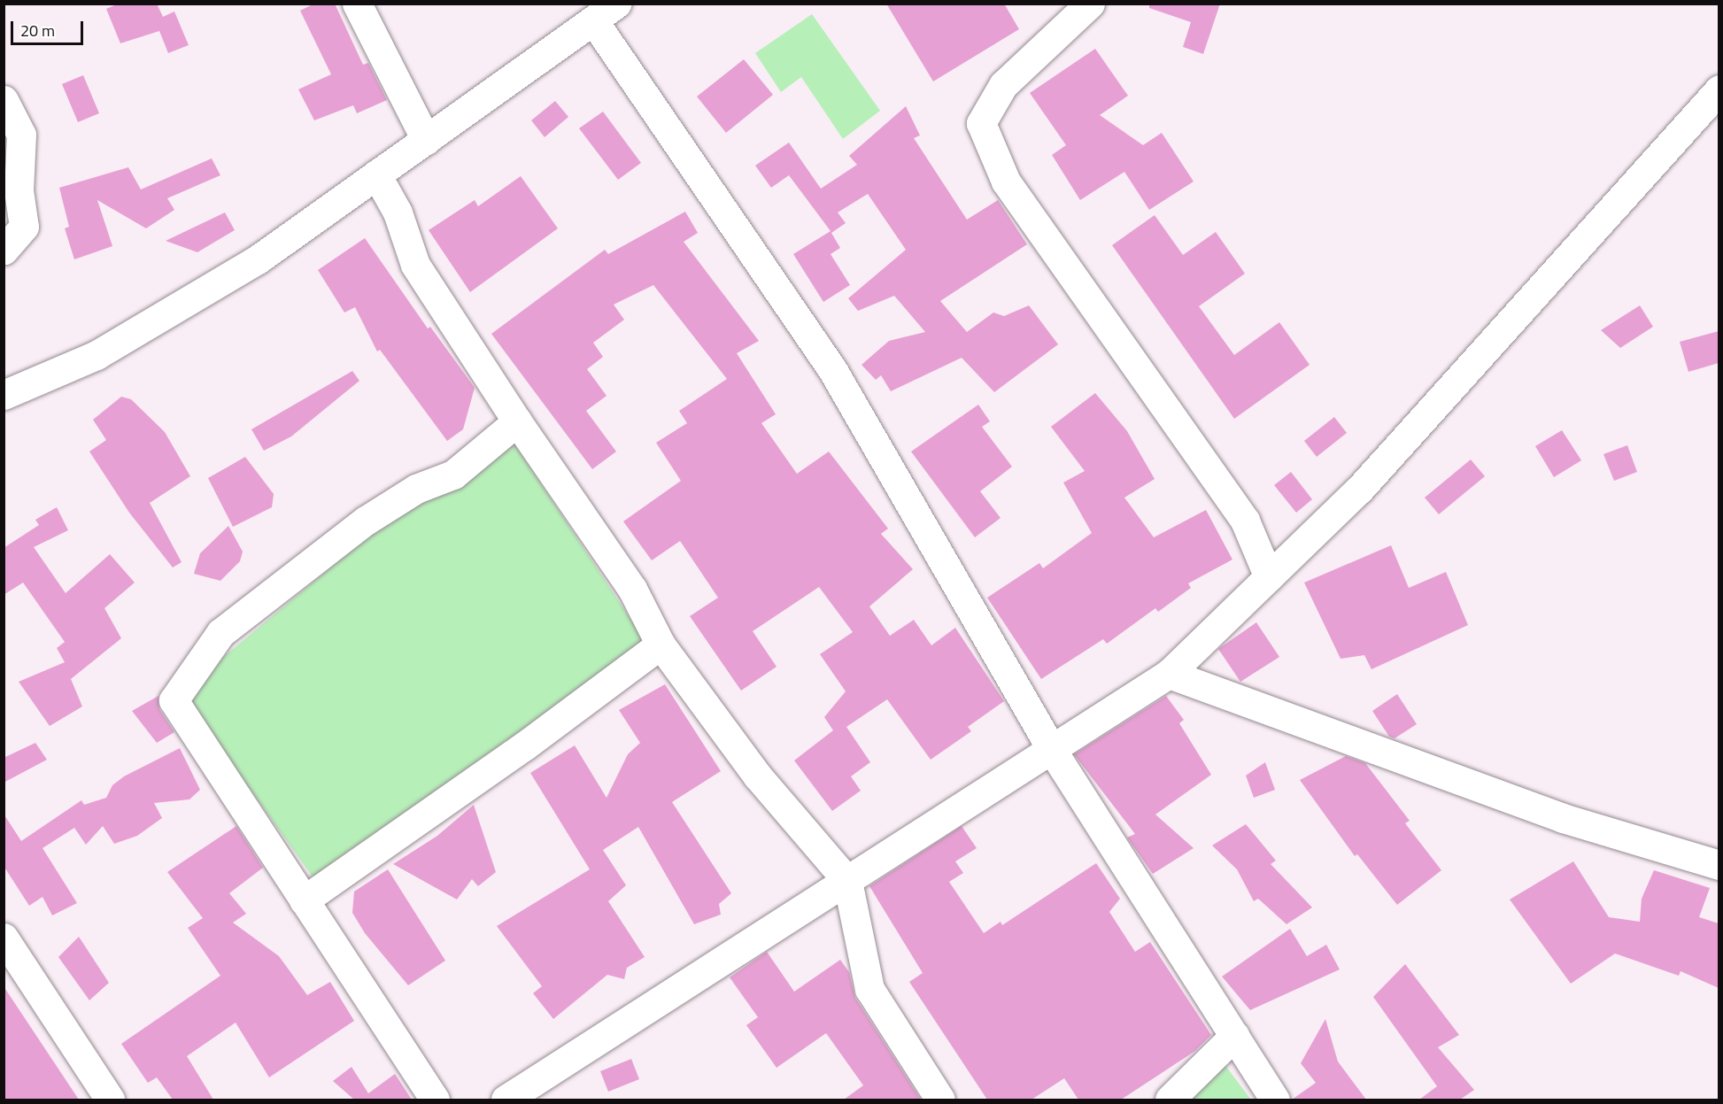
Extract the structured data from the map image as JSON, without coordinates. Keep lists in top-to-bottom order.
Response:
{
  "scale_bar": "20 m"
}
